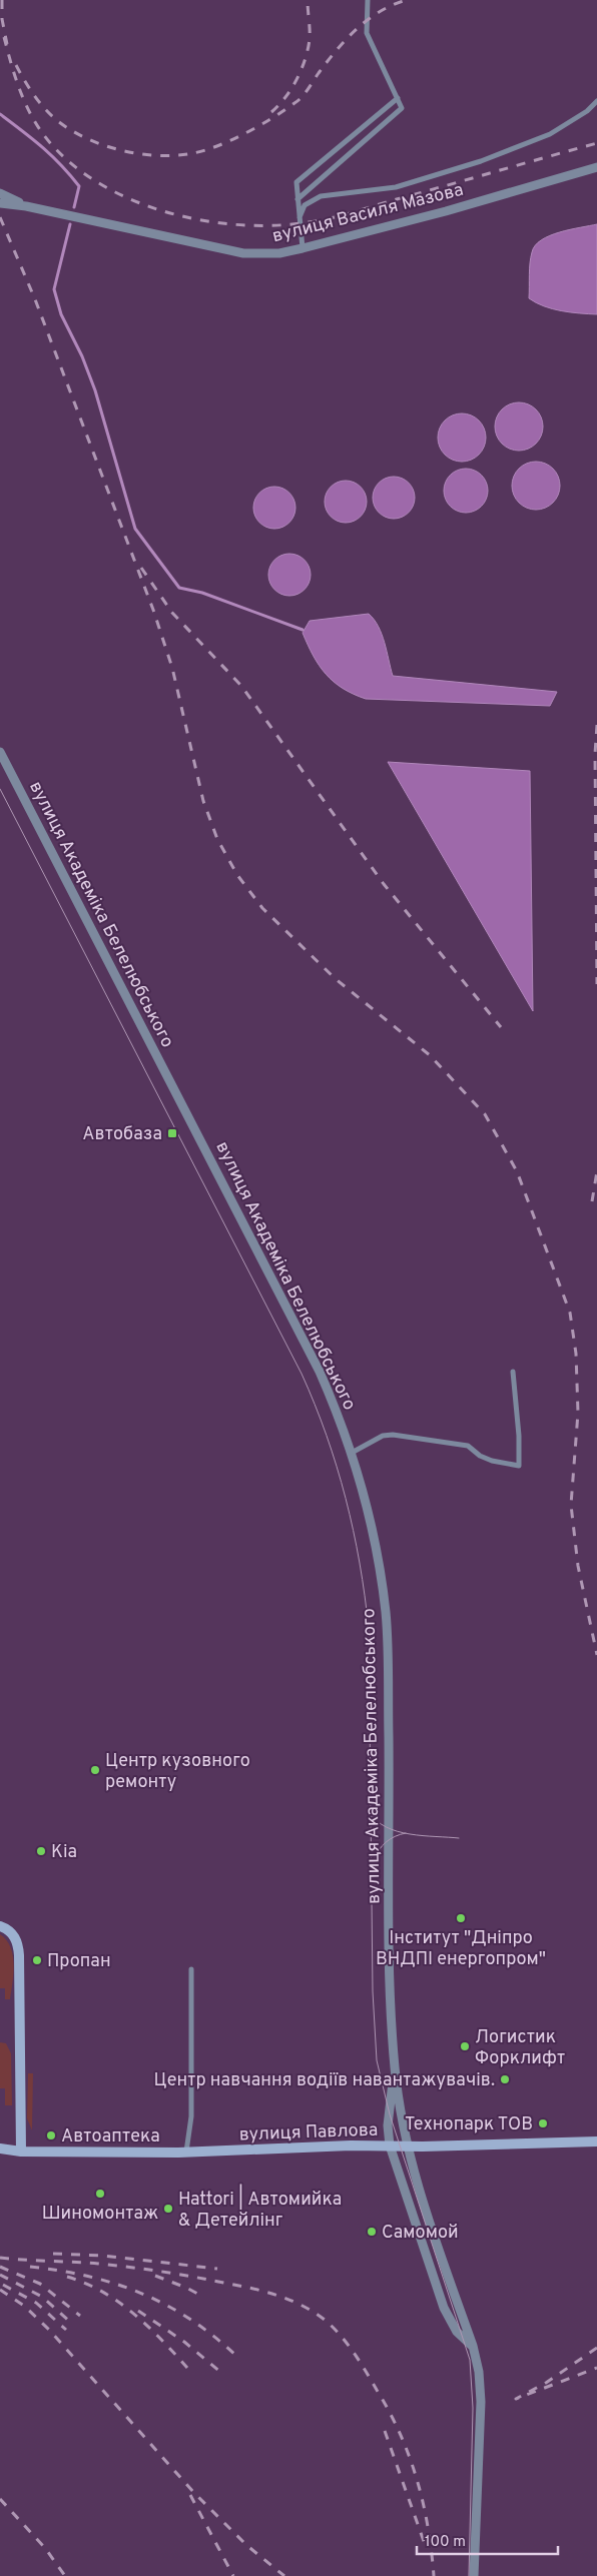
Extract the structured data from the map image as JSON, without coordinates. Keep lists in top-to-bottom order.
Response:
{
  "streets": {
    "main road": ["вулиця Павлова"],
    "street": ["вулиця Василя Мазова", "вулиця Академіка Белелюбського"]
  },
  "crossings": [
    ["вулиця Академіка Белелюбського", "вулиця Павлова"]
  ],
  "places": {
    "transit": ["Автобаза"],
    "other": [
      "Центр кузовного ремонту",
      "Kia",
      "Інститут \"Дніпро ВНДПІ енергопром\"",
      "Пропан",
      "Логистик Форклифт",
      "Центр навчання водіїв навантажувачів.",
      "Технопарк ТОВ",
      "Автоаптека",
      "Шиномонтаж",
      "Hattori | Автомийка & Детейлінг",
      "Самомой"
    ]
  },
  "scale_bar": "100 m"
}
